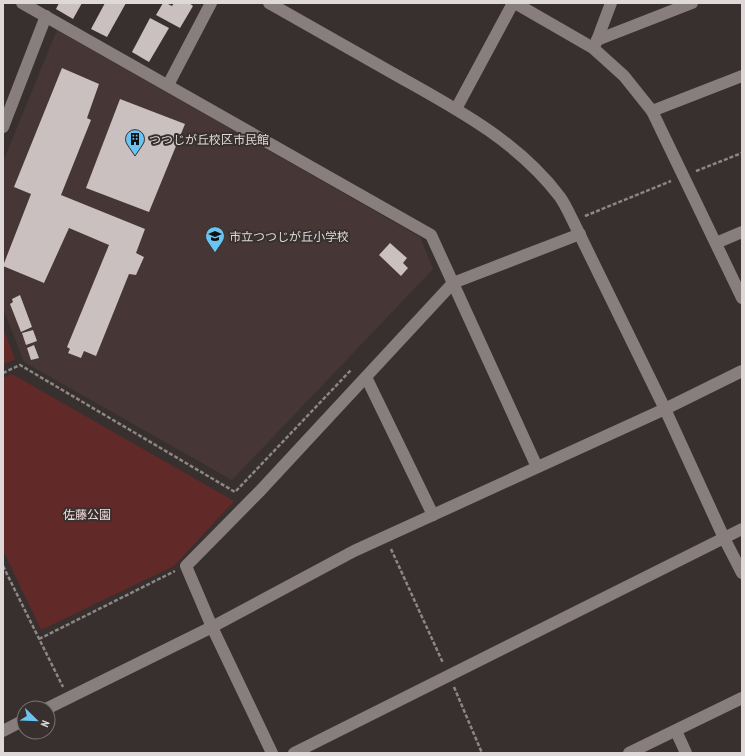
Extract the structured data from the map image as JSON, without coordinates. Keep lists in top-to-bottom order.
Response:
{
  "parks": ["佐藤公園"],
  "places": {
    "building": ["つつじが丘校区市民館"],
    "school or university": ["市立つつじが丘小学校"]
  },
  "north": "bottom right"
}
